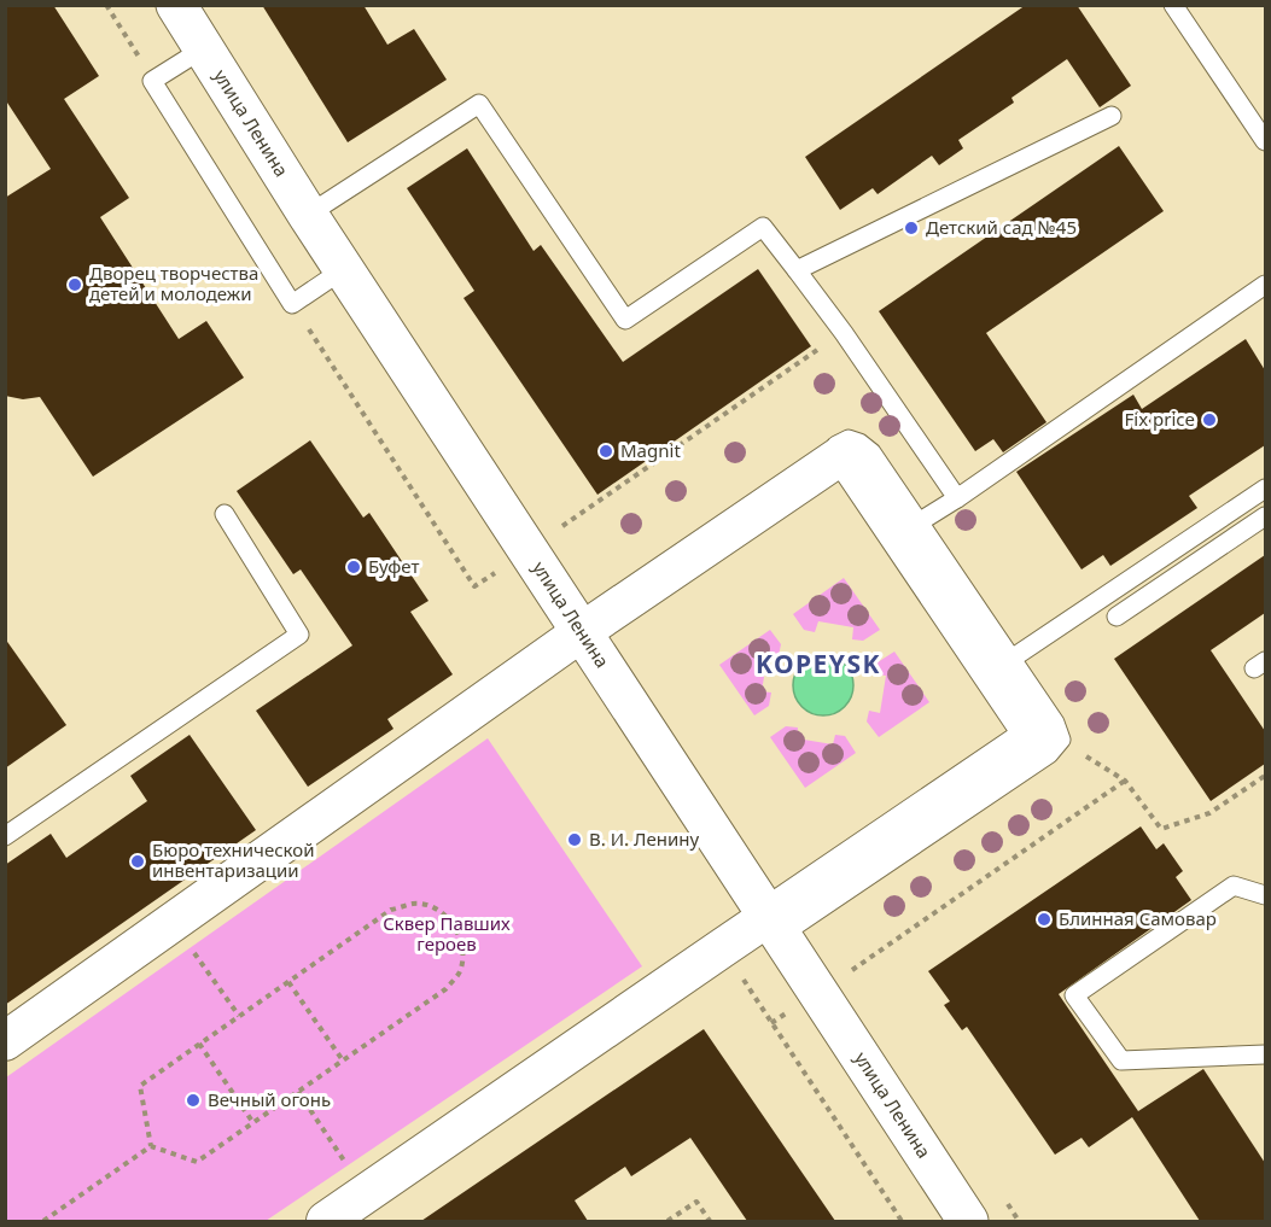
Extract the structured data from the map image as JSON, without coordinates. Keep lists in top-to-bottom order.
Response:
{
  "streets": {
    "street": ["улица Ленина"]
  },
  "districts": ["KOPEYSK"],
  "parks": ["Сквер Павших героев"],
  "places": [
    "Детский сад №45",
    "Дворец творчества детей и молодежи",
    "Fix price",
    "Magnit",
    "Буфет",
    "В. И. Ленину",
    "Бюро технической инвентаризации",
    "Блинная Самовар",
    "Вечный огонь"
  ]
}
